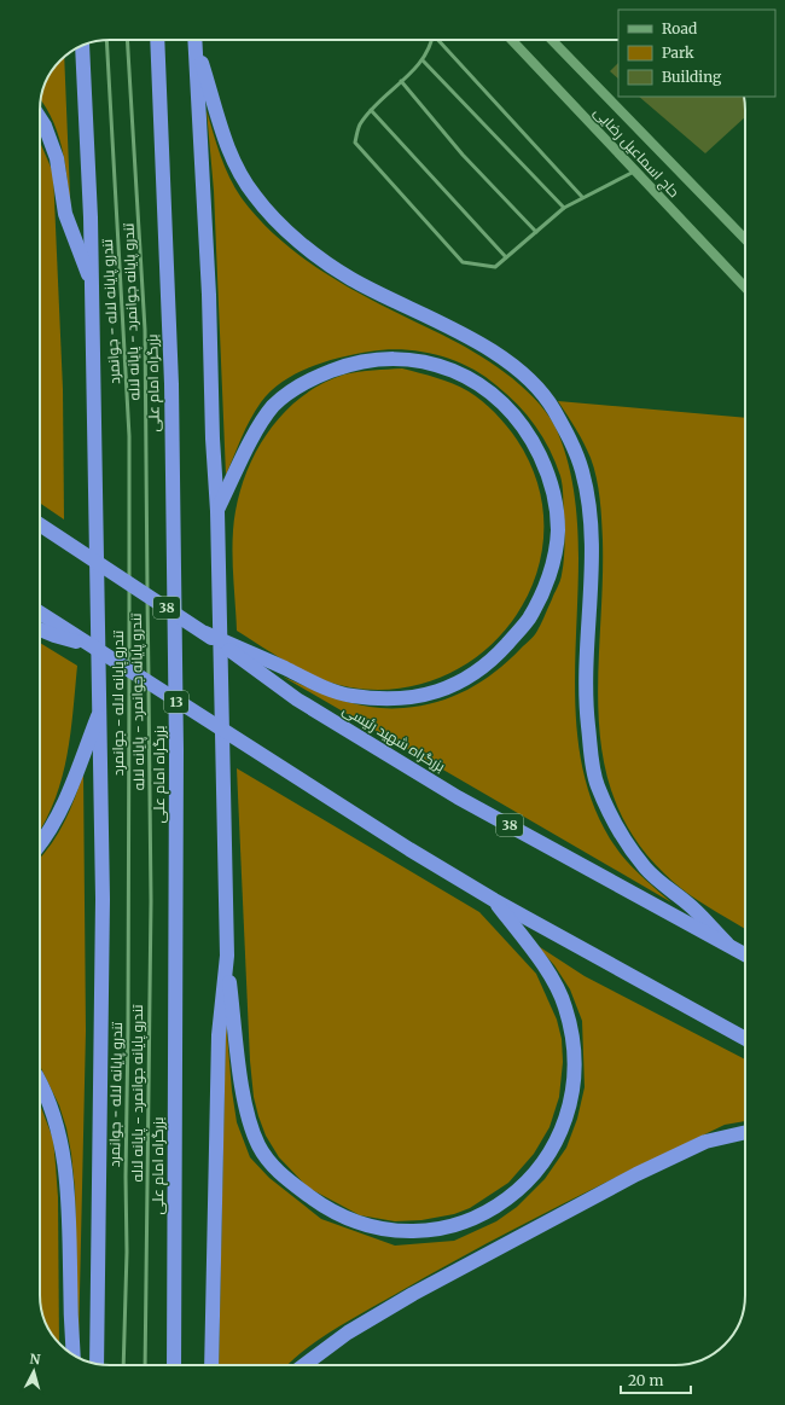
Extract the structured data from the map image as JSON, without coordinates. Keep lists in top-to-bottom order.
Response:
{
  "streets": {
    "highway": [
      "بزرگراه امام علی",
      "38",
      "13",
      "بزرگراه شهید رئیسی"
    ],
    "main road": ["حاج اسماعیل رضایی"],
    "lane": ["تندرو پایانه لاله - جوانمرد", "تندرو پایانه جوانمرد - پایانه لاله"]
  },
  "legend": ["Road", "Park", "Building"],
  "scale_bar": "20 m",
  "north": "top"
}
